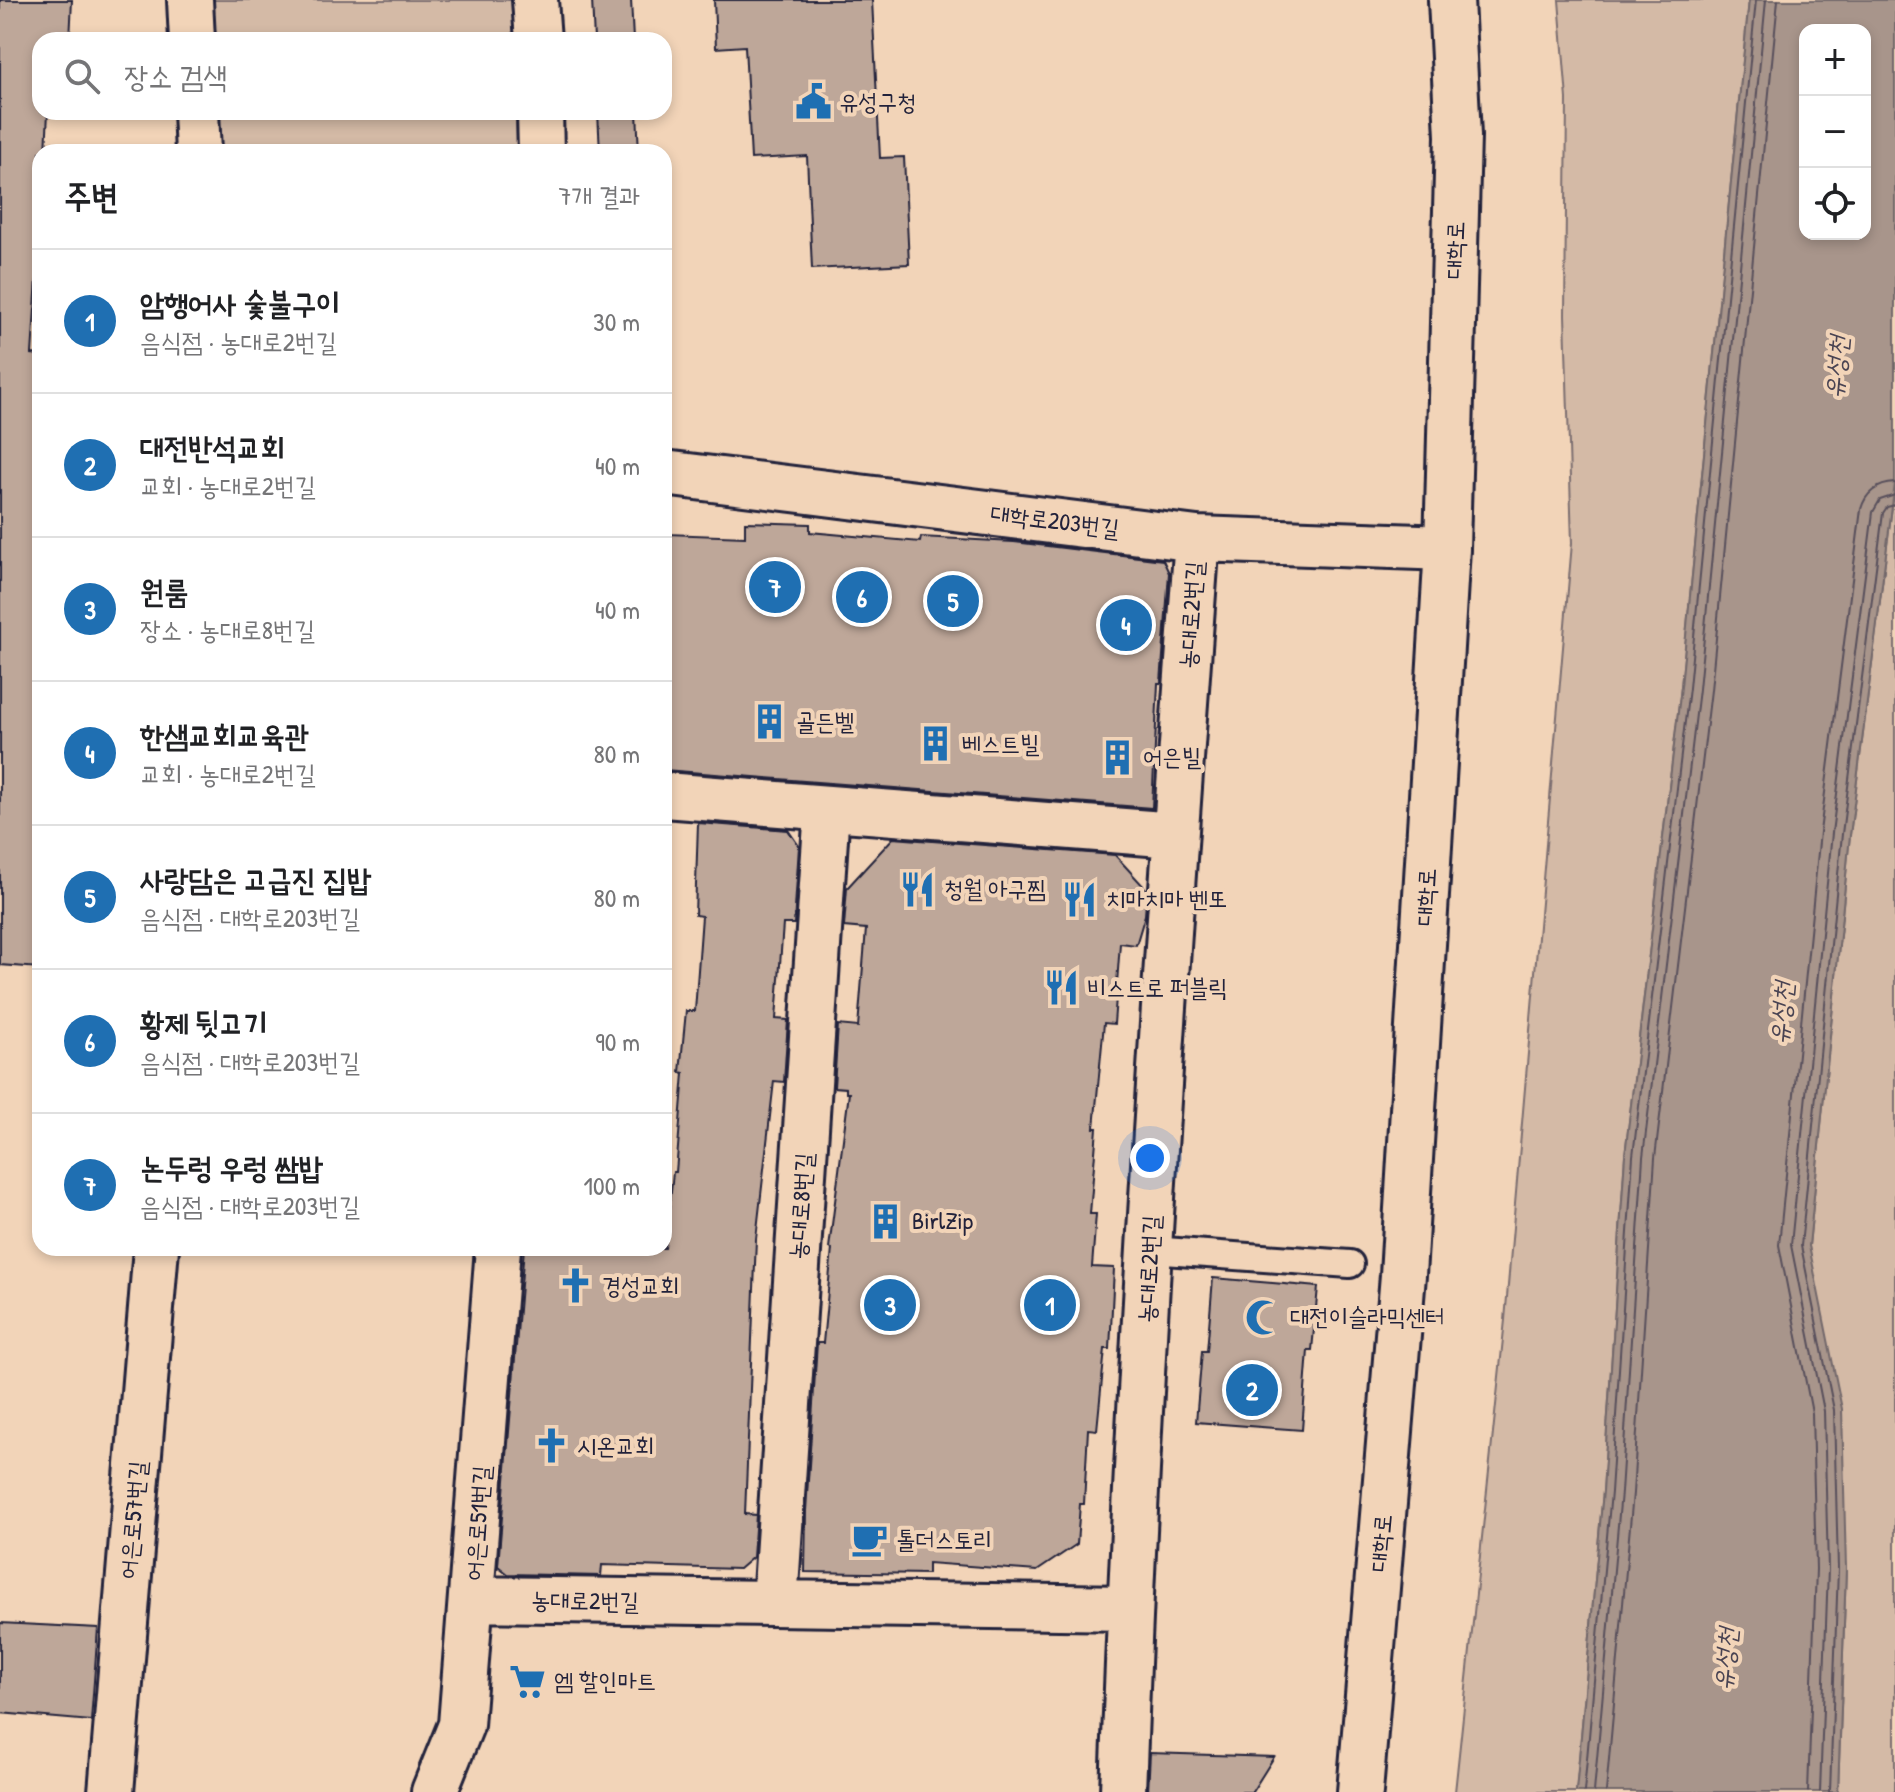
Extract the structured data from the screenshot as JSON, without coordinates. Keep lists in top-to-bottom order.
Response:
{
  "streets": {
    "street": [
      "대학로",
      "대학로203번길",
      "농대로2번길",
      "농대로8번길",
      "어은로57번길",
      "어은로51번길"
    ]
  },
  "crossings": [
    ["대학로", "대학로203번길"],
    ["대학로203번길", "농대로2번길"],
    ["농대로2번길", "농대로8번길"],
    ["농대로2번길", "어은로51번길"]
  ],
  "water": ["유성천"],
  "places": {
    "public building": ["유성구청"],
    "building": [
      "골든벨",
      "베스트빌",
      "어은빌",
      "BirlZip"
    ],
    "restaurant": ["청월 아구찜", "치마치마 벤또", "비스트로 퍼블릭"],
    "church": ["경성교회", "시온교회"],
    "mosque": ["대전이슬라믹센터"],
    "cafe": ["톨더스토리"],
    "supermarket": ["엠 할인마트"]
  },
  "page": {
    "map_buttons": ["+", "−"],
    "search": "장소 검색",
    "heading": ["주변", "7개 결과"],
    "list": [
      {
        "mark": "1",
        "name": "암행어사 숯불구이",
        "note": "음식점 · 농대로2번길",
        "value": "30 m"
      },
      {
        "mark": "2",
        "name": "대전반석교회",
        "note": "교회 · 농대로2번길",
        "value": "40 m"
      },
      {
        "mark": "3",
        "name": "원룸",
        "note": "장소 · 농대로8번길",
        "value": "40 m"
      },
      {
        "mark": "4",
        "name": "한샘교회교육관",
        "note": "교회 · 농대로2번길",
        "value": "80 m"
      },
      {
        "mark": "5",
        "name": "사랑담은 고급진 집밥",
        "note": "음식점 · 대학로203번길",
        "value": "80 m"
      },
      {
        "mark": "6",
        "name": "황제 뒷고기",
        "note": "음식점 · 대학로203번길",
        "value": "90 m"
      },
      {
        "mark": "7",
        "name": "논두렁 우렁 쌈밥",
        "note": "음식점 · 대학로203번길",
        "value": "100 m"
      }
    ],
    "pins": [
      "7",
      "6",
      "5",
      "4",
      "1",
      "3",
      "2"
    ]
  }
}
